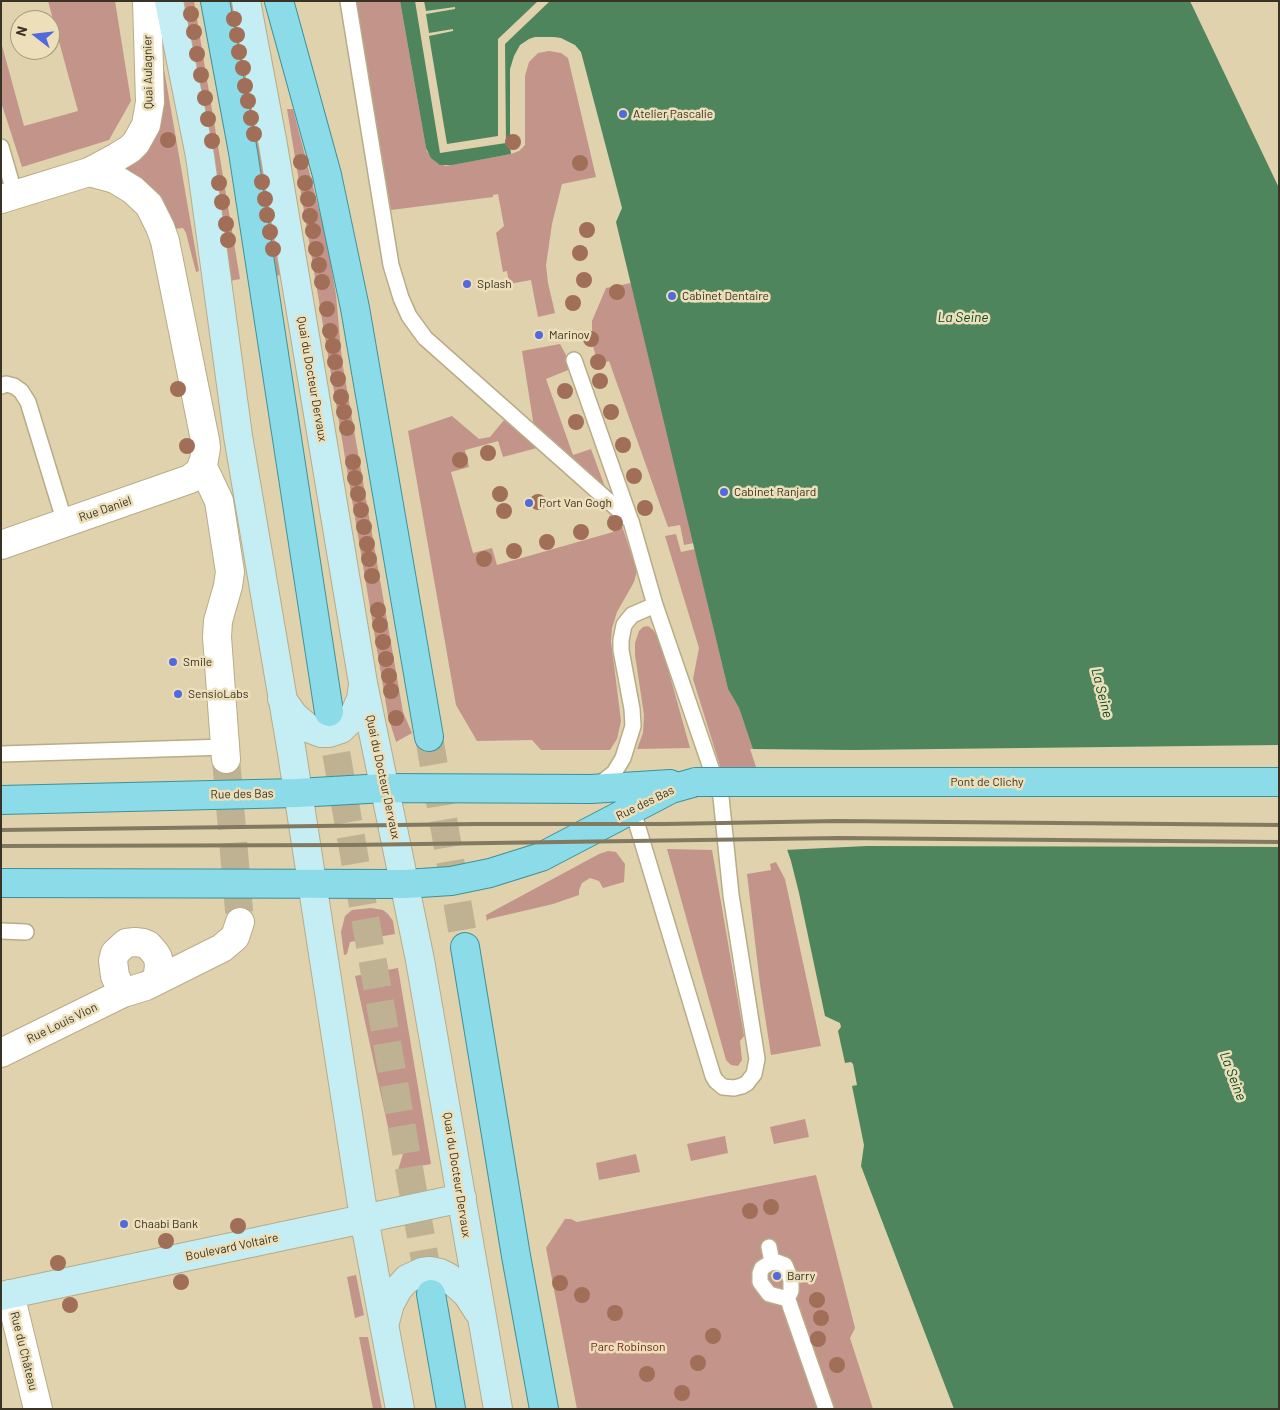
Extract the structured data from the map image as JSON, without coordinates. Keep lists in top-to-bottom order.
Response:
{
  "streets": {
    "main road": [
      "Quai du Docteur Dervaux",
      "Pont de Clichy",
      "Rue des Bas",
      "Boulevard Voltaire"
    ],
    "street": [
      "Quai Aulagnier",
      "Rue Daniel",
      "Rue Louis Vion",
      "Rue du Château"
    ]
  },
  "crossings": [
    ["Quai du Docteur Dervaux", "Rue des Bas"],
    ["Quai du Docteur Dervaux", "Boulevard Voltaire"],
    ["Pont de Clichy", "Rue des Bas"],
    ["Boulevard Voltaire", "Rue du Château"]
  ],
  "water": ["La Seine"],
  "parks": ["Parc Robinson"],
  "places": [
    "Atelier Pascalie",
    "Splash",
    "Cabinet Dentaire",
    "Marinov",
    "Cabinet Ranjard",
    "Port Van Gogh",
    "Smile",
    "SensioLabs",
    "Chaabi Bank",
    "Barry"
  ],
  "north": "left"
}
